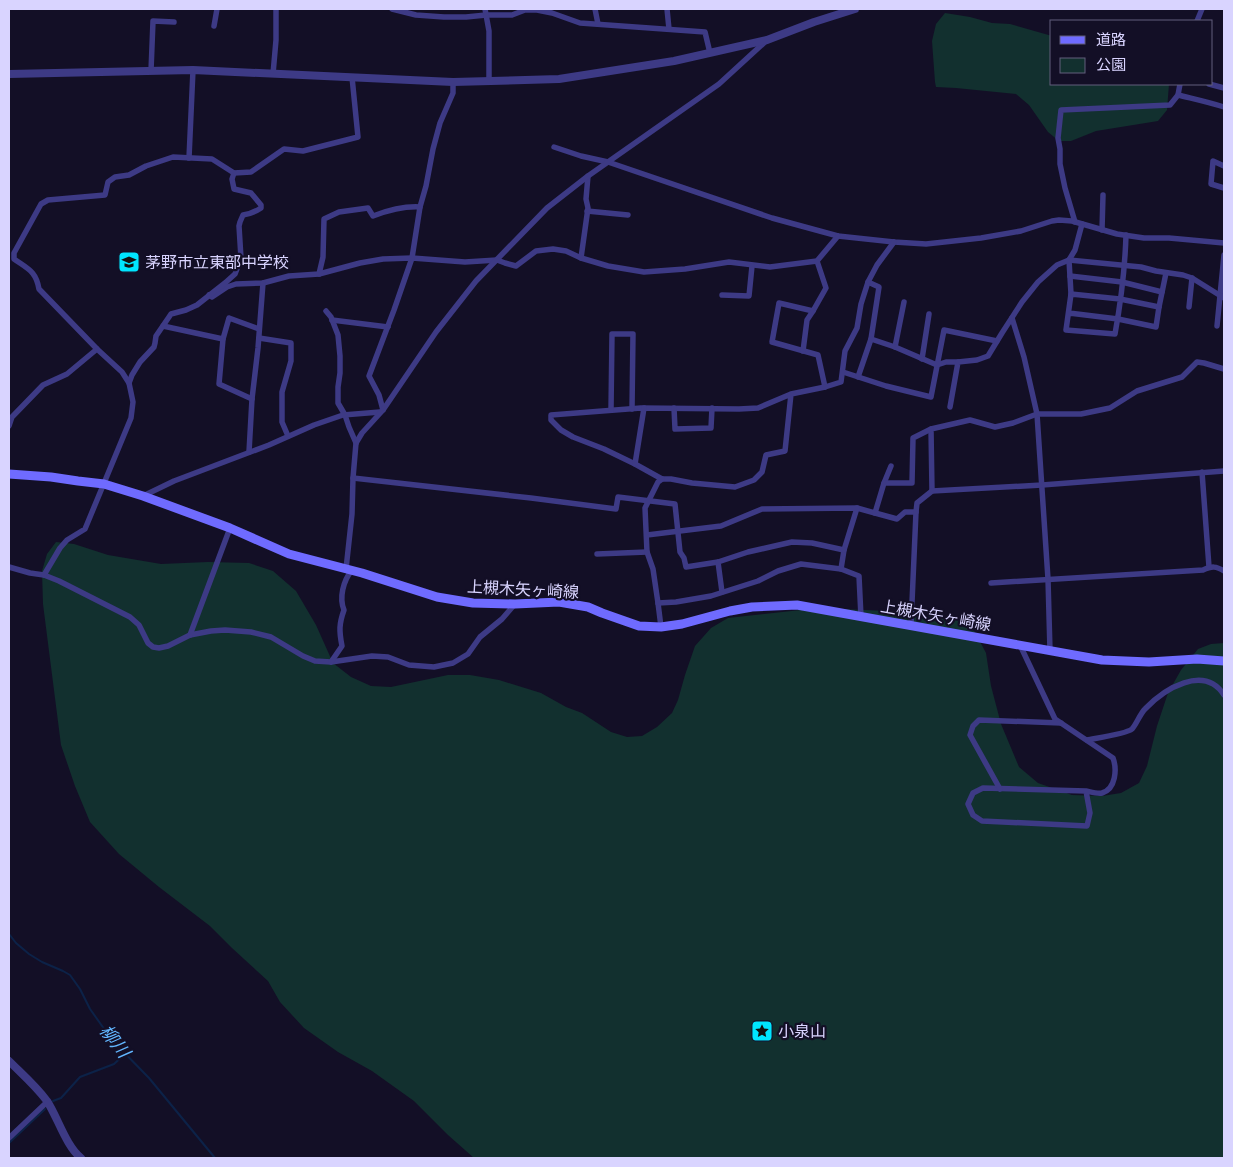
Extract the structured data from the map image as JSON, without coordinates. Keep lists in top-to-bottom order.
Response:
{
  "streets": {
    "main road": ["上槻木矢ヶ崎線"]
  },
  "water": ["柳川"],
  "places": {
    "school or university": ["茅野市立東部中学校"],
    "place": ["小泉山"]
  },
  "legend": ["道路", "公園"]
}
